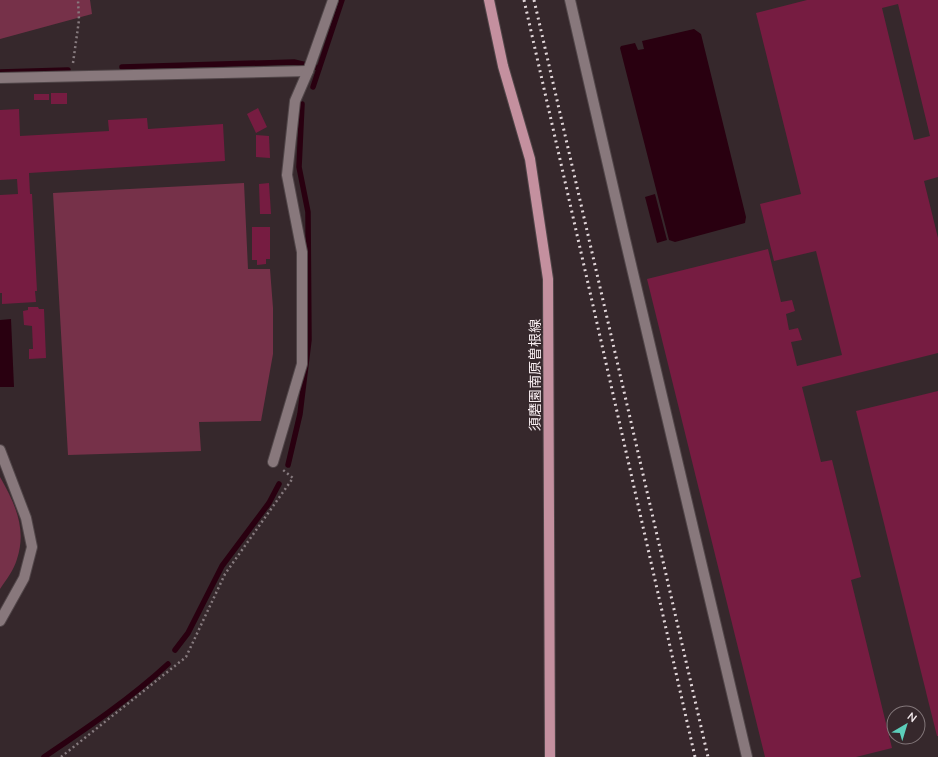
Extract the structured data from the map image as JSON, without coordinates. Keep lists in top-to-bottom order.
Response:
{
  "streets": {
    "main road": ["須磨園南原曽根線"]
  },
  "north": "top right"
}
